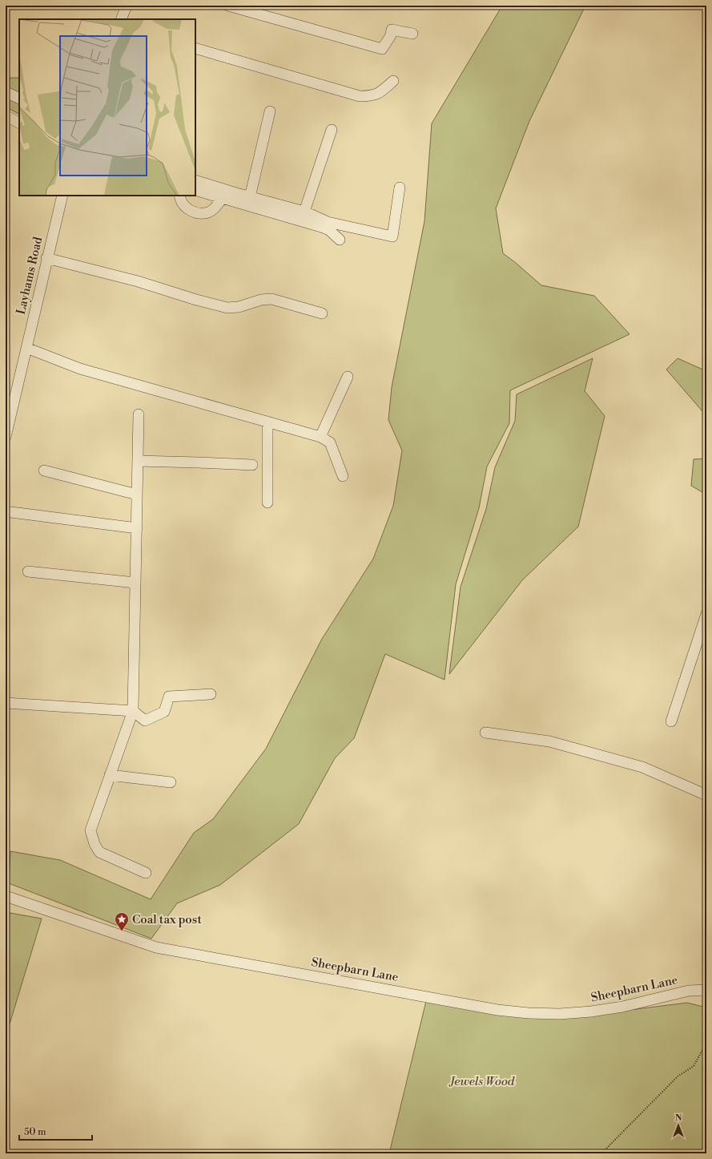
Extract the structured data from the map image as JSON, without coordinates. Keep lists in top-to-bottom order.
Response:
{
  "streets": {
    "street": ["Layhams Road", "Sheepbarn Lane"]
  },
  "parks": ["Jewels Wood"],
  "places": {
    "place": ["Coal tax post"]
  },
  "scale_bar": "50 m",
  "north": "top"
}
